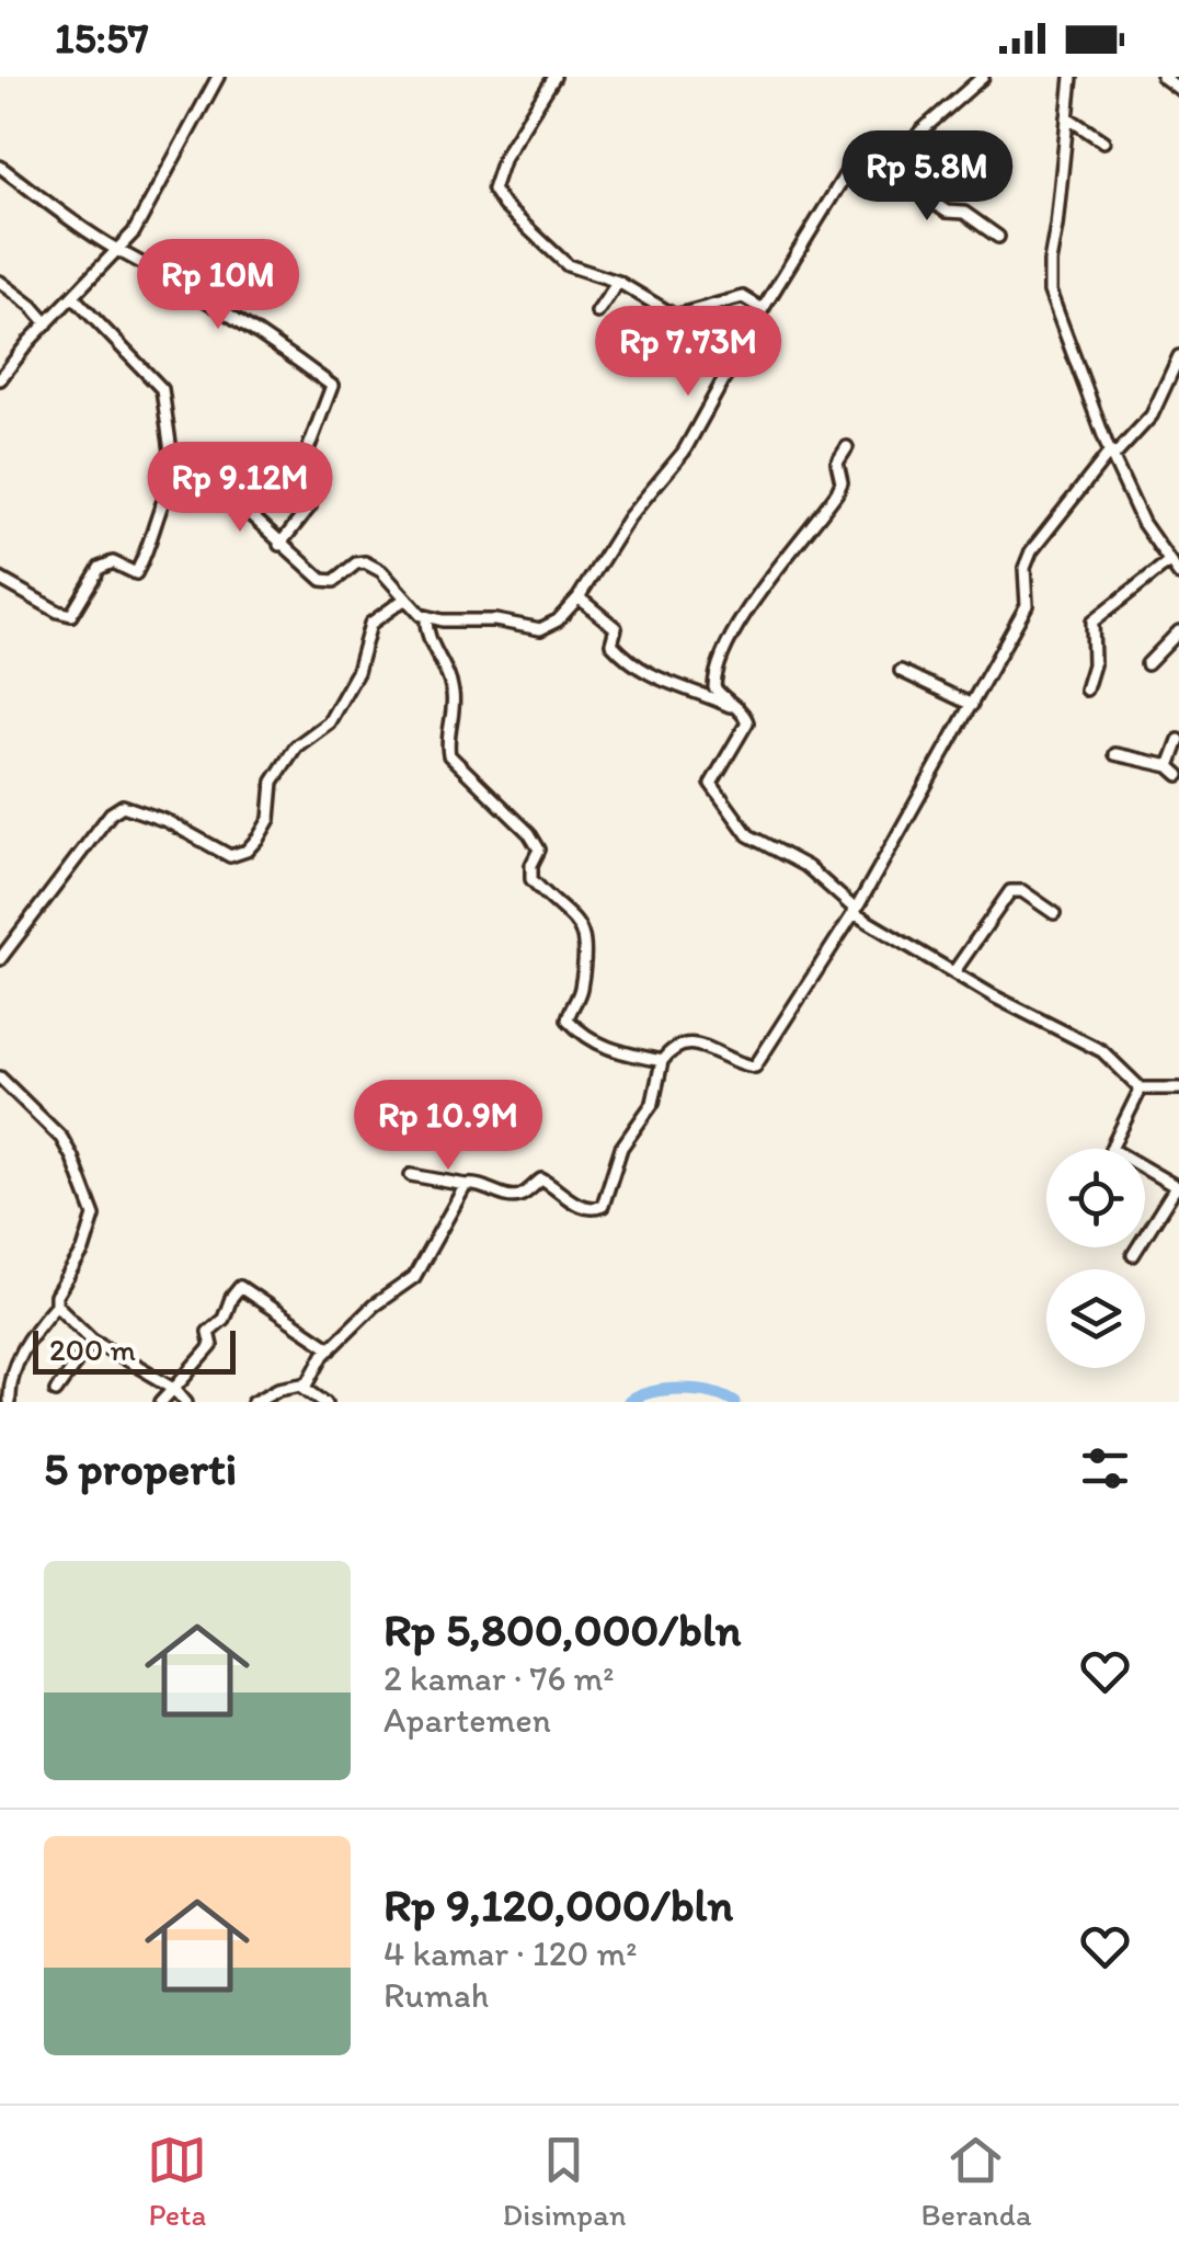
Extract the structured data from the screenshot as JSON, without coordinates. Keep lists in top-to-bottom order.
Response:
{
  "scale_bar": "200 m",
  "page": {
    "status": "15:57",
    "price": [
      "Rp 5.8M",
      "Rp 10M",
      "Rp 7.73M",
      "Rp 9.12M",
      "Rp 10.9M"
    ],
    "scale": "200 m",
    "heading": "5 properti",
    "list": [
      {
        "name": "Rp 5,800,000/bln",
        "note": "2 kamar · 76 m² · Apartemen"
      },
      {
        "name": "Rp 9,120,000/bln",
        "note": "4 kamar · 120 m² · Rumah"
      }
    ],
    "tabs": ["Peta", "Disimpan", "Beranda"]
  }
}
